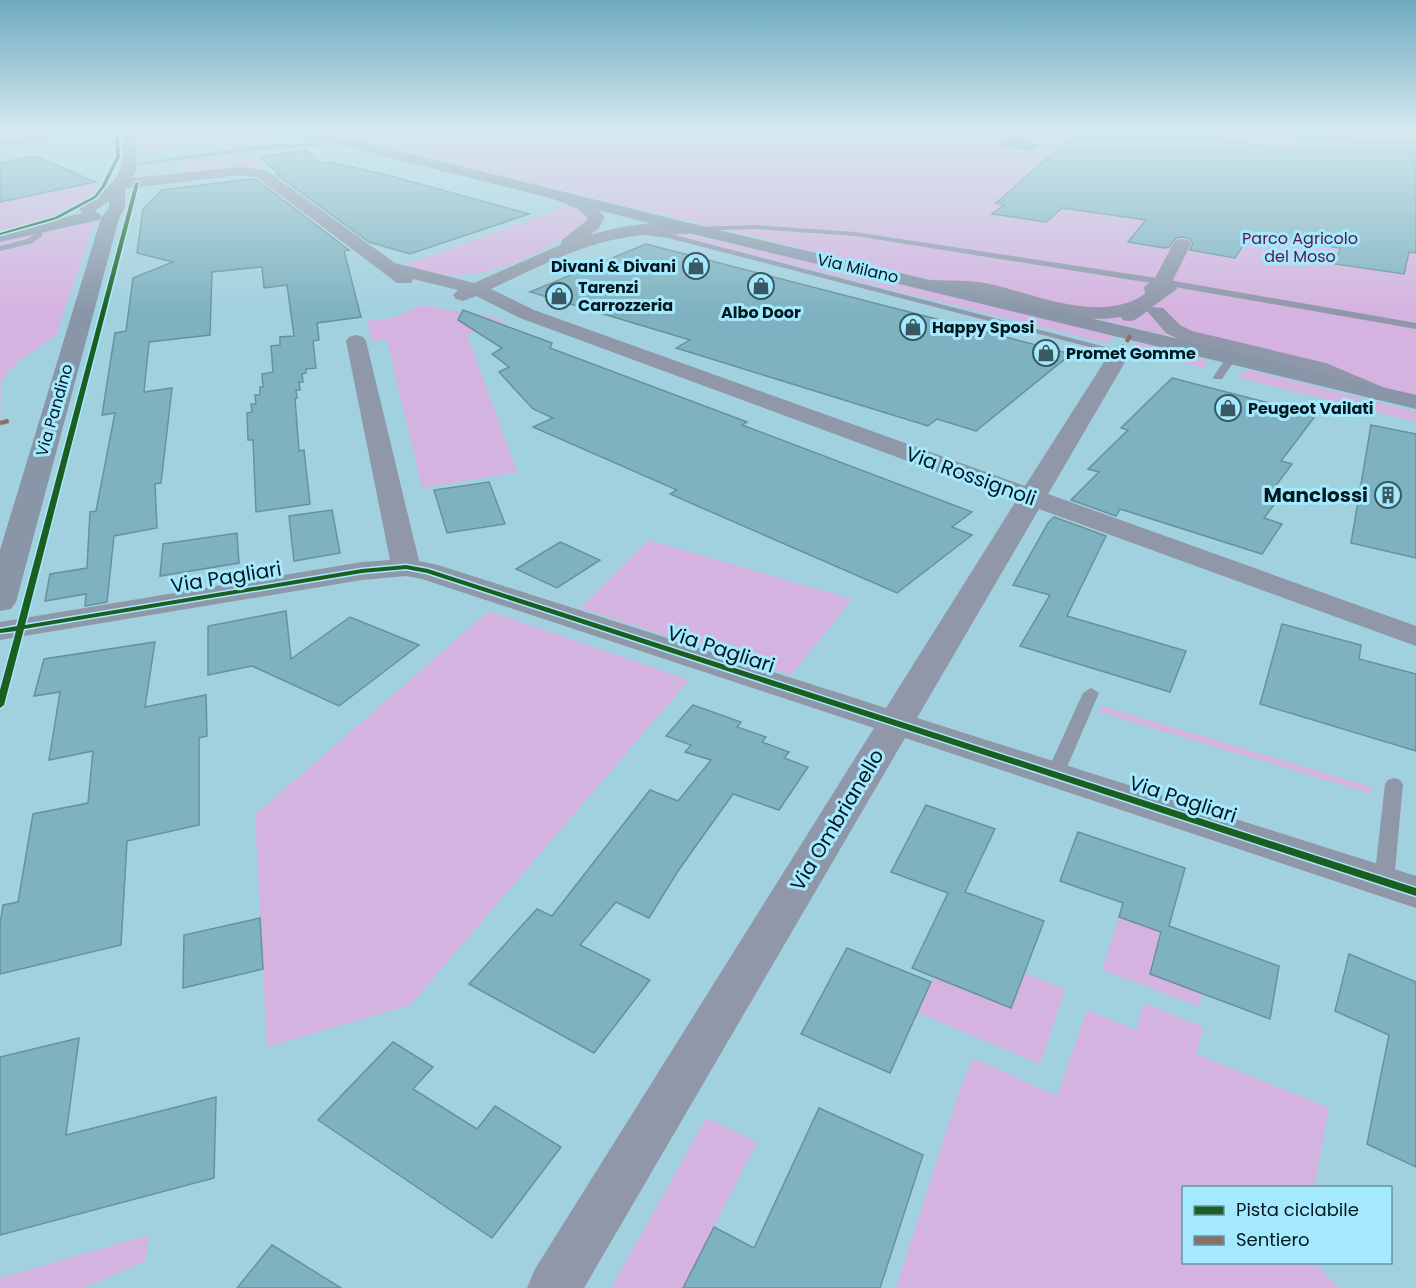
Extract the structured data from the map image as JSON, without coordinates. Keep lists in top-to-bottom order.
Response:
{
  "streets": {
    "main road": ["Via Milano", "Via Pandino"],
    "street": ["Via Rossignoli", "Via Pagliari", "Via Ombrianello"]
  },
  "crossings": [
    ["Via Milano", "Via Rossignoli"],
    ["Via Milano", "Via Ombrianello"],
    ["Via Rossignoli", "Via Ombrianello"],
    ["Via Pagliari", "Via Ombrianello"]
  ],
  "parks": ["Parco Agricolo del Moso"],
  "places": {
    "shop": [
      "Divani & Divani",
      "Albo Door",
      "Tarenzi Carrozzeria",
      "Happy Sposi",
      "Promet Gomme",
      "Peugeot Vailati"
    ],
    "building": ["Manclossi"]
  },
  "legend": ["Pista ciclabile", "Sentiero"]
}
